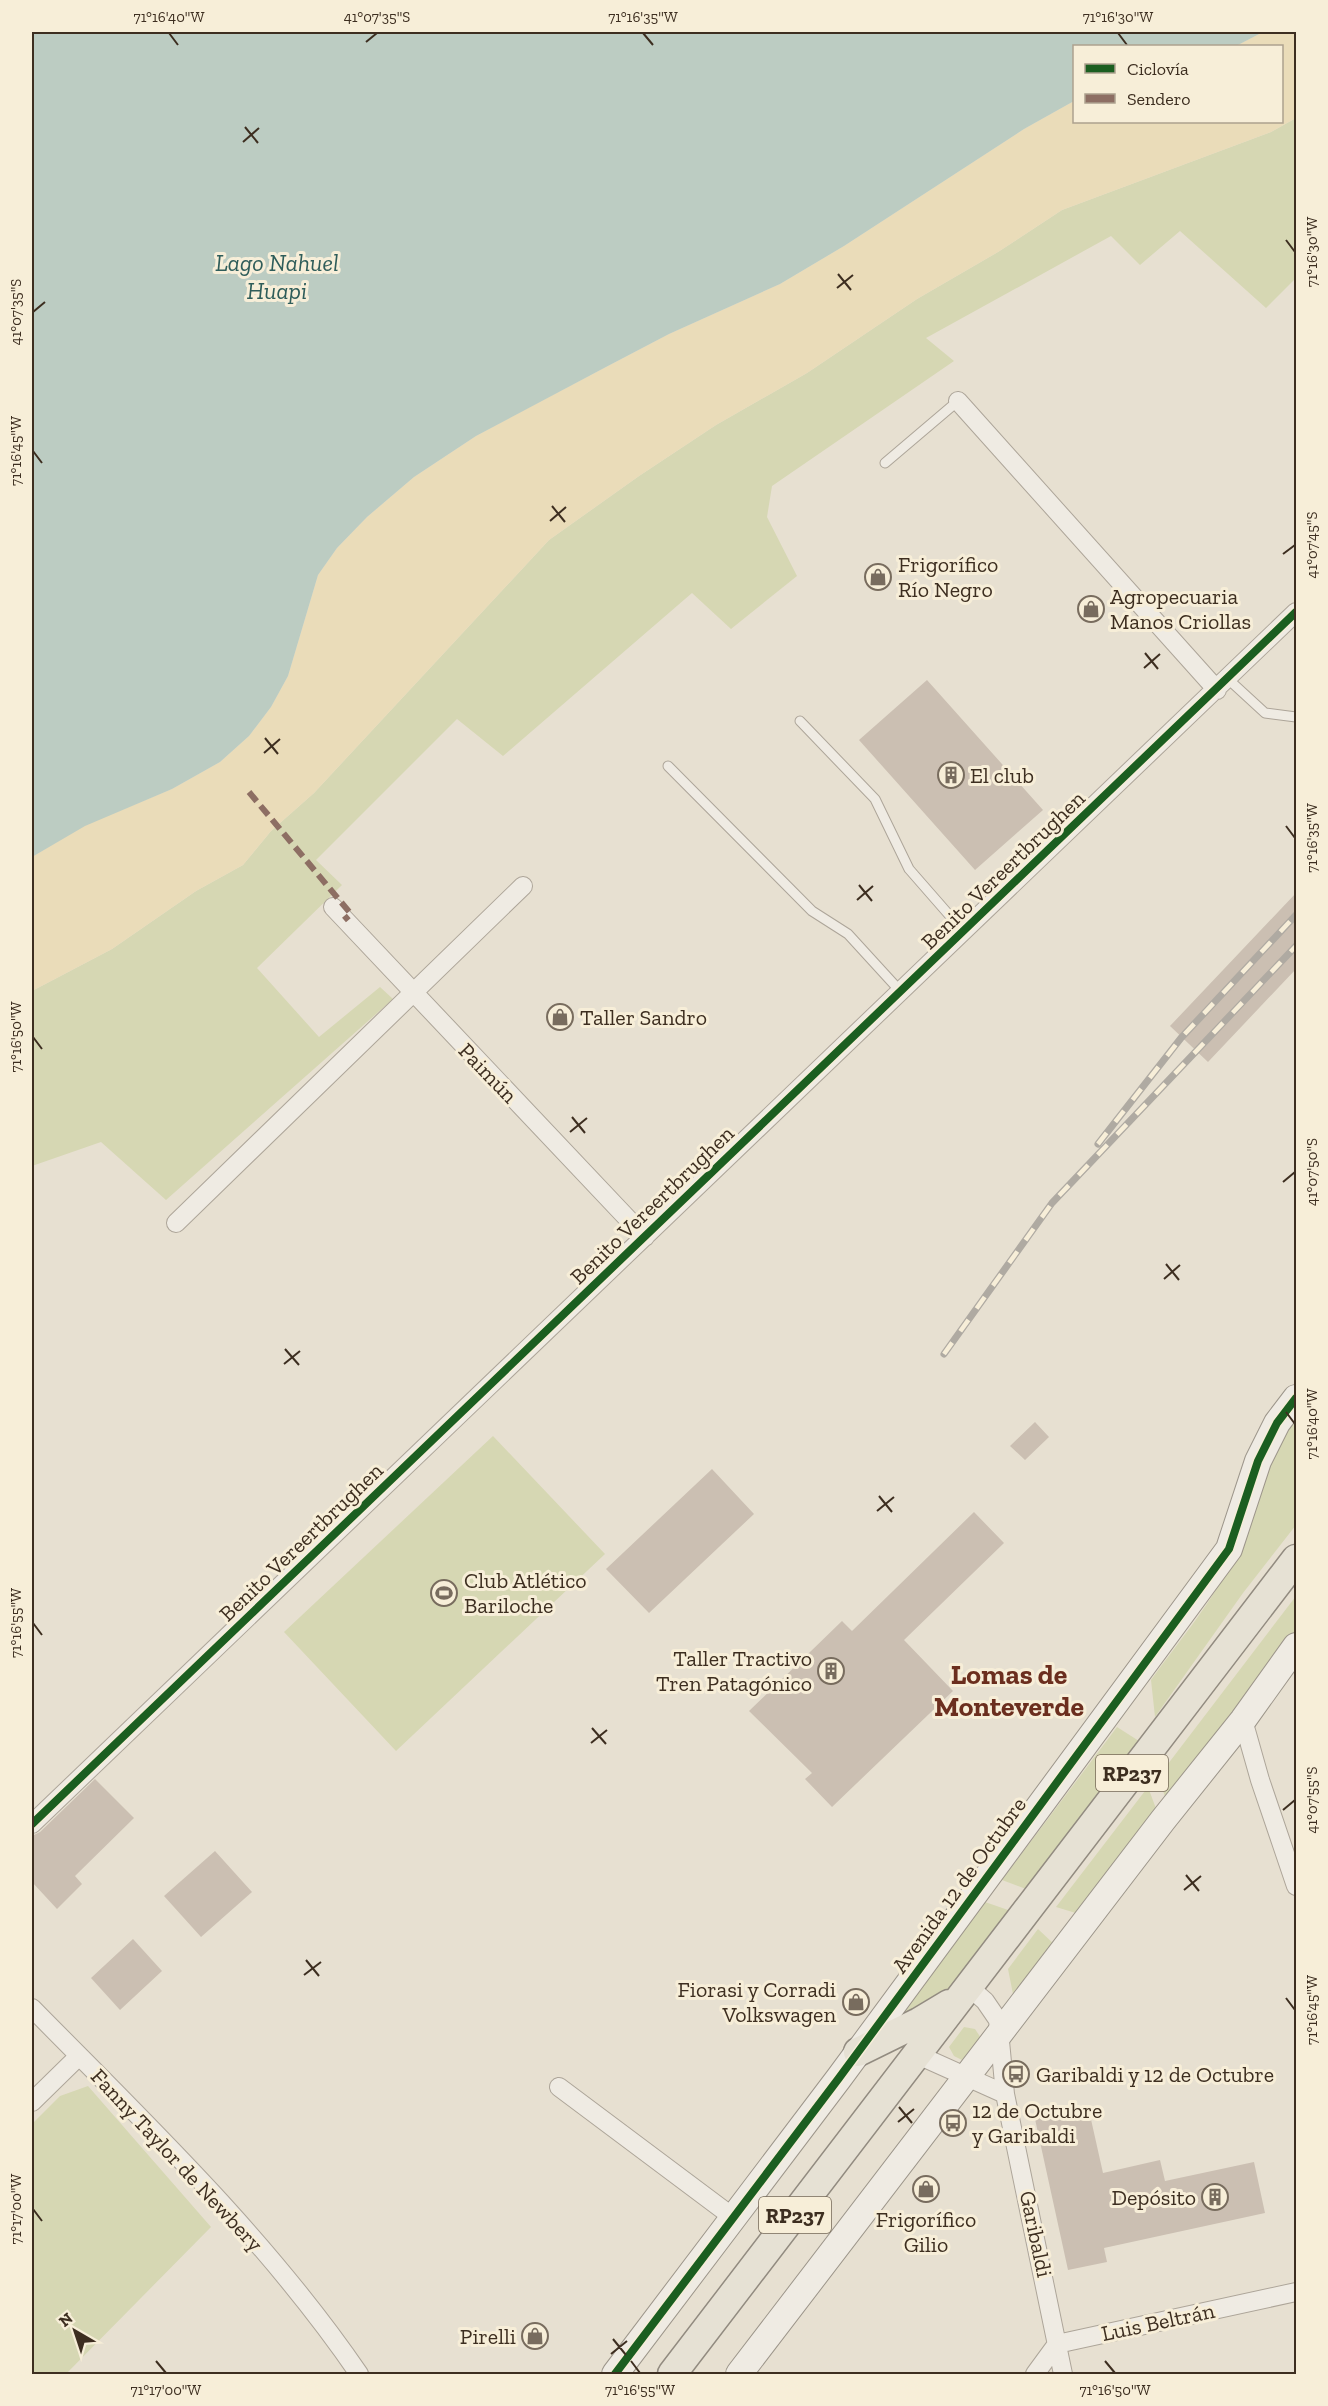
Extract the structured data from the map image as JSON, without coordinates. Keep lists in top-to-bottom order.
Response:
{
  "streets": {
    "main road": ["RP237"],
    "street": [
      "Benito Vereertbrughen",
      "Paimún",
      "Avenida 12 de Octubre",
      "Fanny Taylor de Newbery",
      "Garibaldi",
      "Luis Beltrán"
    ]
  },
  "crossings": [
    ["Benito Vereertbrughen", "Paimún"],
    ["RP237", "Garibaldi"],
    ["Garibaldi", "Luis Beltrán"]
  ],
  "districts": ["Lomas de Monteverde"],
  "water": ["Lago Nahuel Huapi"],
  "places": {
    "shop": [
      "Frigorífico Río Negro",
      "Agropecuaria Manos Criollas",
      "Taller Sandro",
      "Fiorasi y Corradi Volkswagen",
      "Frigorífico Gilio",
      "Pirelli"
    ],
    "building": ["El club", "Taller Tractivo Tren Patagónico", "Depósito"],
    "sports": ["Club Atlético Bariloche"],
    "bus stop": ["Garibaldi y 12 de Octubre", "12 de Octubre y Garibaldi"]
  },
  "legend": ["Ciclovía", "Sendero"],
  "north": "top left",
  "coordinates": [
    "71°16'40\"W",
    "41°07'35\"S",
    "71°16'35\"W",
    "71°16'30\"W",
    "71°16'45\"W",
    "41°07'45\"S",
    "71°16'50\"W",
    "41°07'50\"S",
    "71°16'55\"W",
    "41°07'55\"S",
    "71°17'00\"W"
  ]
}
